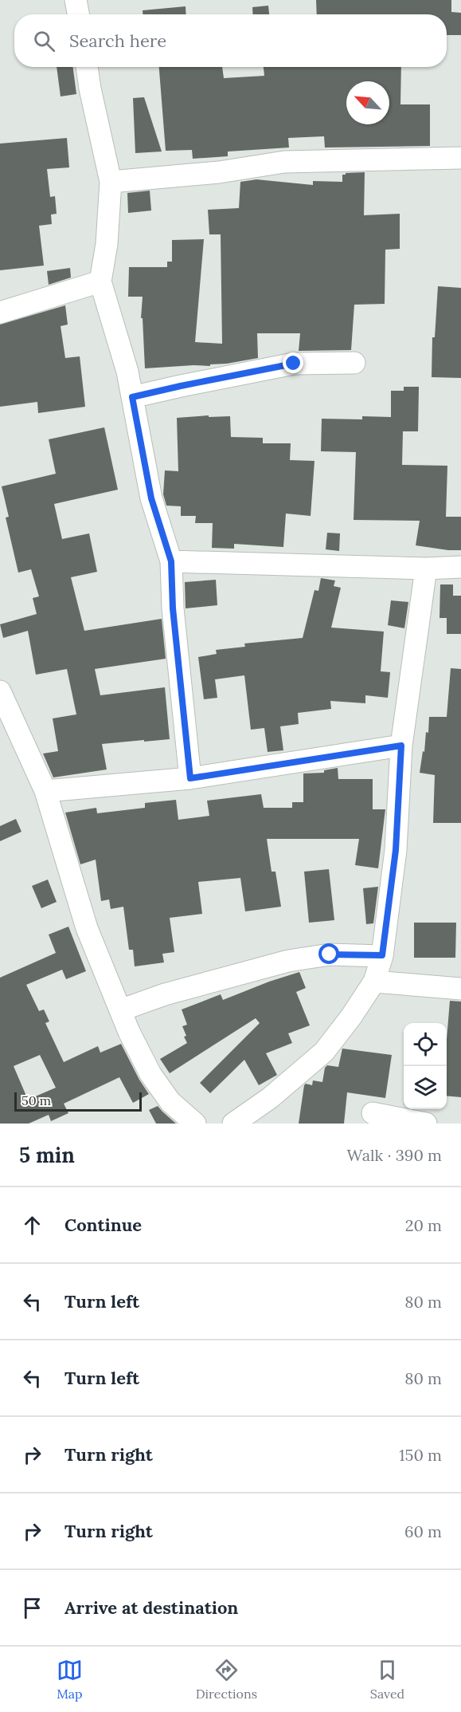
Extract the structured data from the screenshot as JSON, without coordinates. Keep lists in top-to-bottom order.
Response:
{
  "scale_bar": "50 m",
  "north": "top left",
  "page": {
    "search": "Search here",
    "scale": "50 m",
    "heading": ["5 min", "Walk · 390 m"],
    "list": [
      ["Continue", "20 m"],
      ["Turn left", "80 m"],
      ["Turn left", "80 m"],
      ["Turn right", "150 m"],
      ["Turn right", "60 m"],
      "Arrive at destination"
    ],
    "nav": ["Map", "Directions", "Saved"]
  }
}
